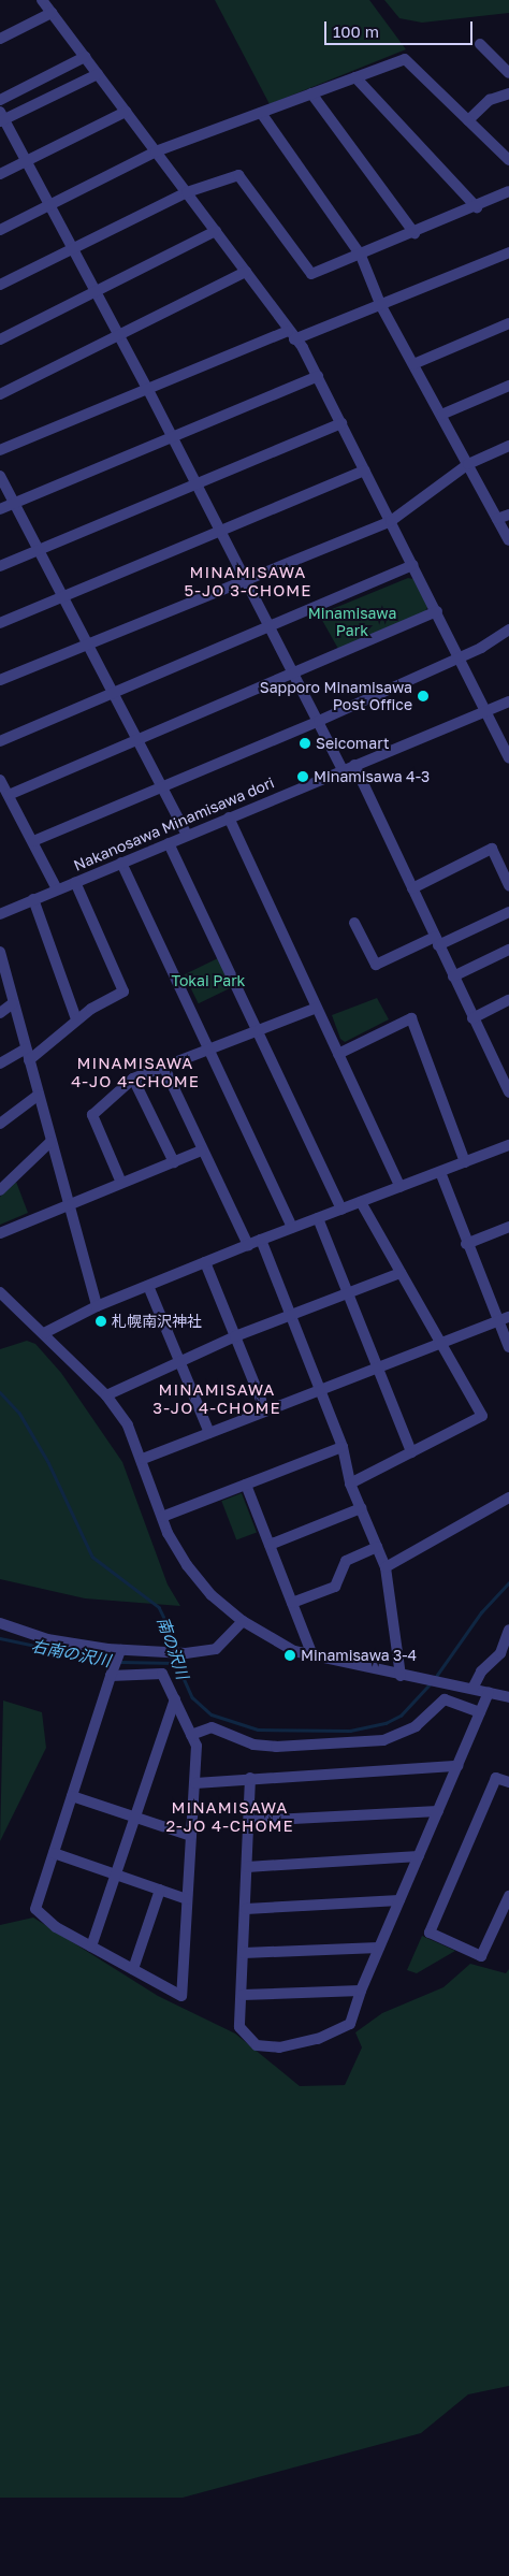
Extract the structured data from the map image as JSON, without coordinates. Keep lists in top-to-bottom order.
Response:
{
  "streets": {
    "street": ["Nakanosawa Minamisawa dori"]
  },
  "districts": [
    "MINAMISAWA 5-JO 3-CHOME",
    "MINAMISAWA 4-JO 4-CHOME",
    "MINAMISAWA 3-JO 4-CHOME",
    "MINAMISAWA 2-JO 4-CHOME"
  ],
  "water": ["南の沢川", "右南の沢川"],
  "parks": ["Minamisawa Park", "Tokai Park"],
  "places": [
    "Sapporo Minamisawa Post Office",
    "Seicomart",
    "Minamisawa 4-3",
    "札幌南沢神社",
    "Minamisawa 3-4"
  ],
  "scale_bar": "100 m"
}
